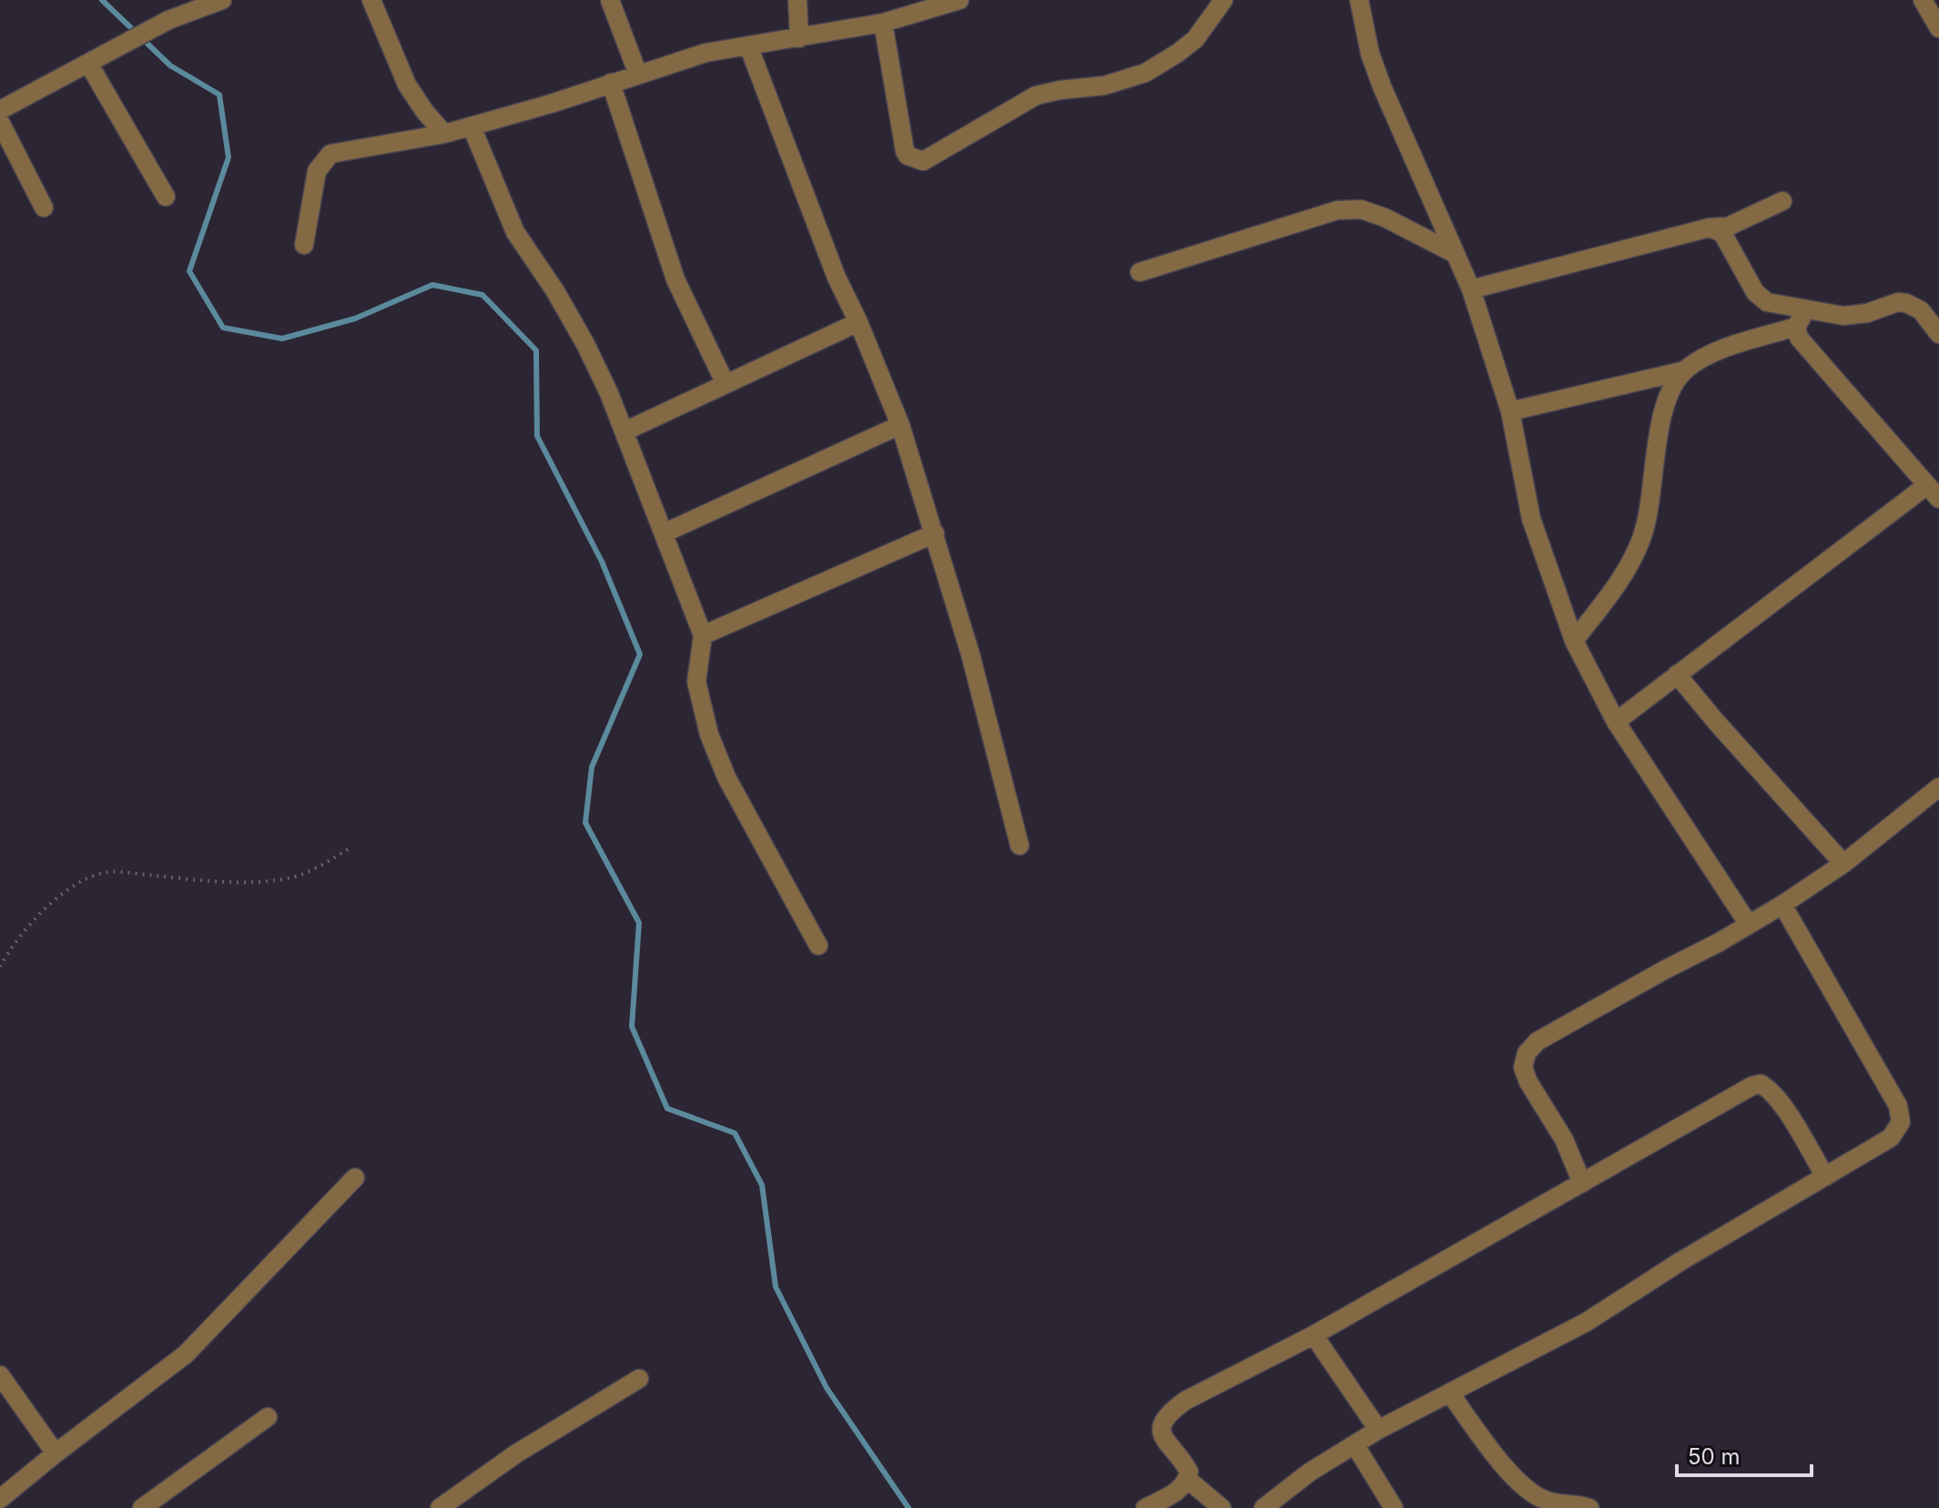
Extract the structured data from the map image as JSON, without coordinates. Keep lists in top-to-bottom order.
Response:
{
  "scale_bar": "50 m"
}
